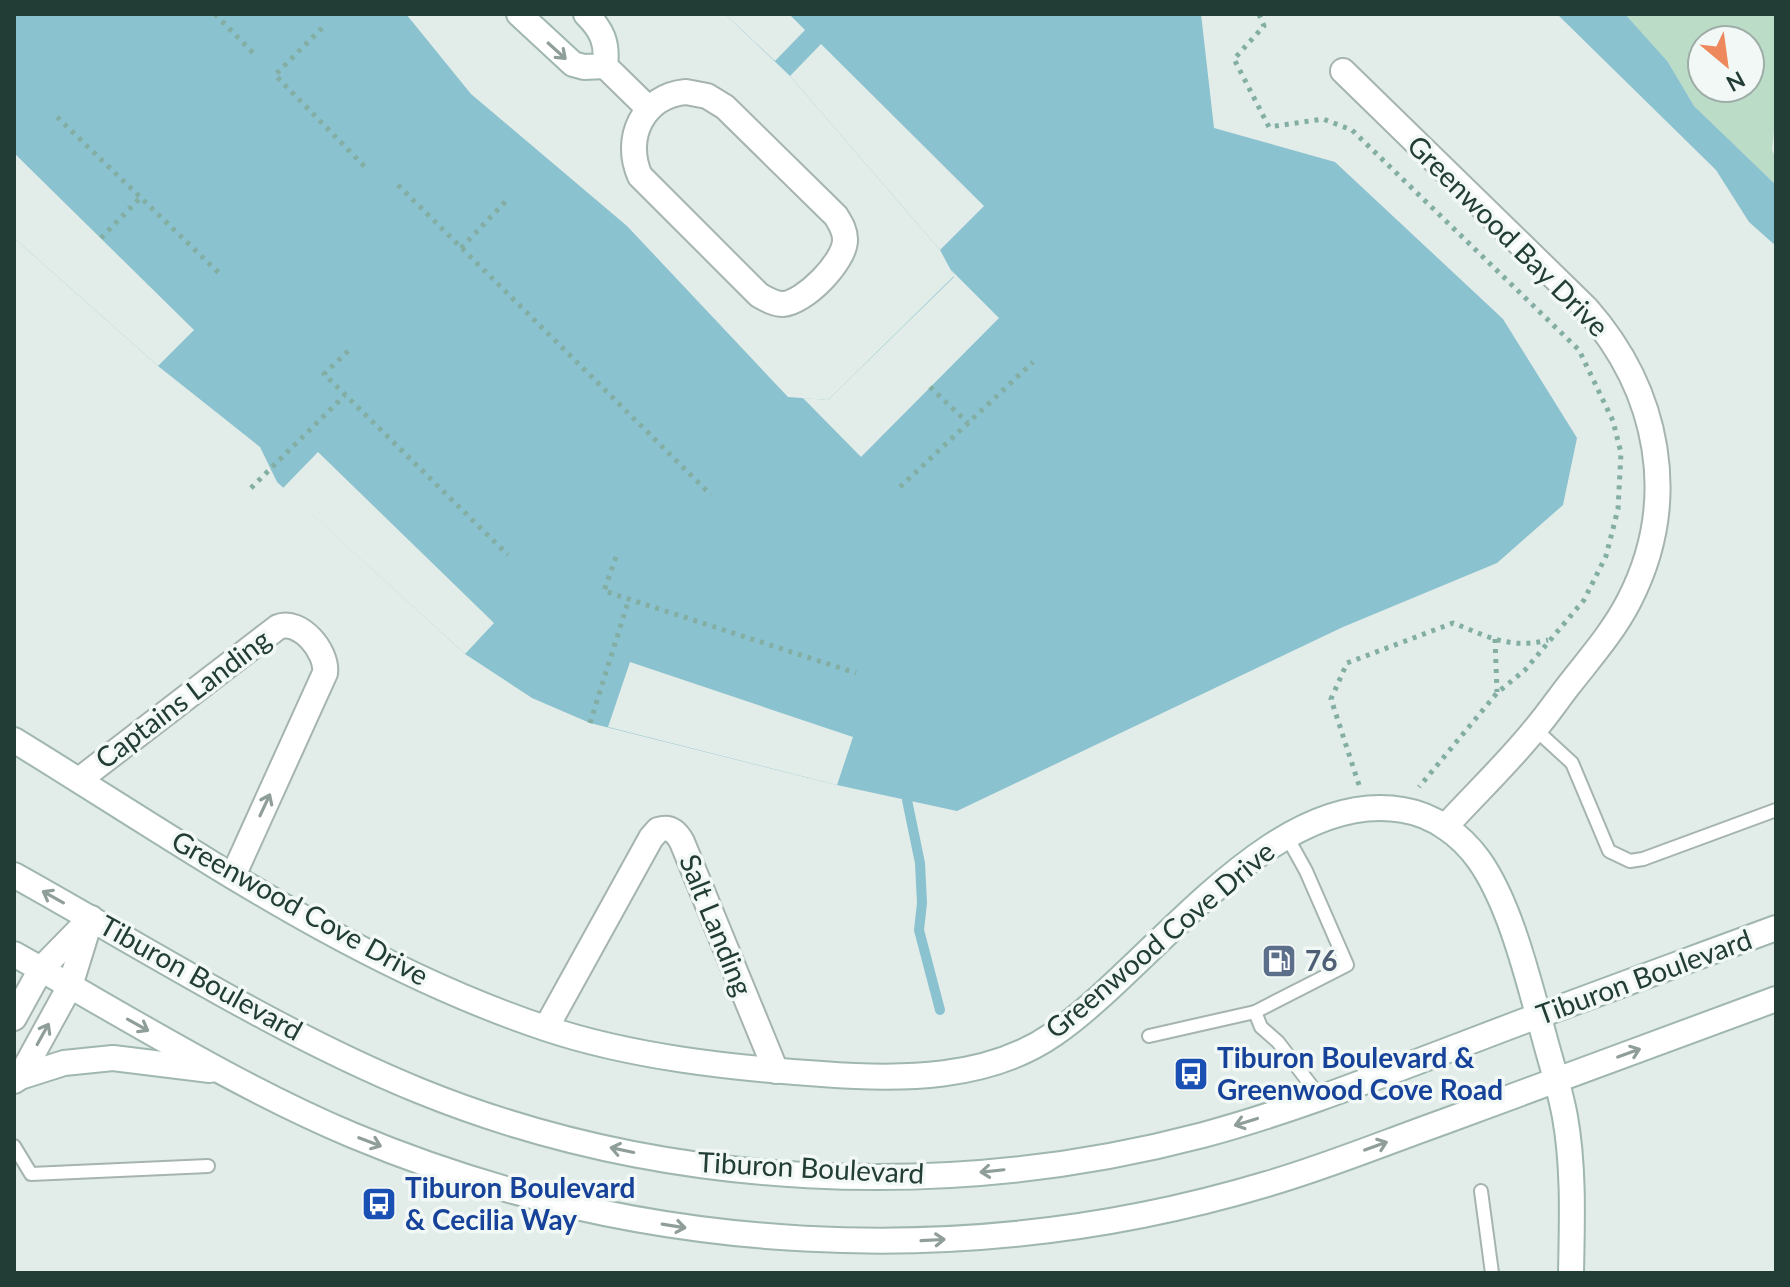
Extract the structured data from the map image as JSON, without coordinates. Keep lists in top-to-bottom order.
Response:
{
  "streets": {
    "street": [
      "Greenwood Bay Drive",
      "Captains Landing",
      "Greenwood Cove Drive",
      "Salt Landing",
      "Tiburon Boulevard"
    ]
  },
  "crossings": [
    ["Greenwood Bay Drive", "Greenwood Cove Drive"],
    ["Captains Landing", "Greenwood Cove Drive"],
    ["Greenwood Cove Drive", "Salt Landing"],
    ["Greenwood Cove Drive", "Tiburon Boulevard"]
  ],
  "places": {
    "fuel station": ["76"],
    "bus stop": ["Tiburon Boulevard & Greenwood Cove Road", "Tiburon Boulevard & Cecilia Way"]
  },
  "north": "bottom right"
}
